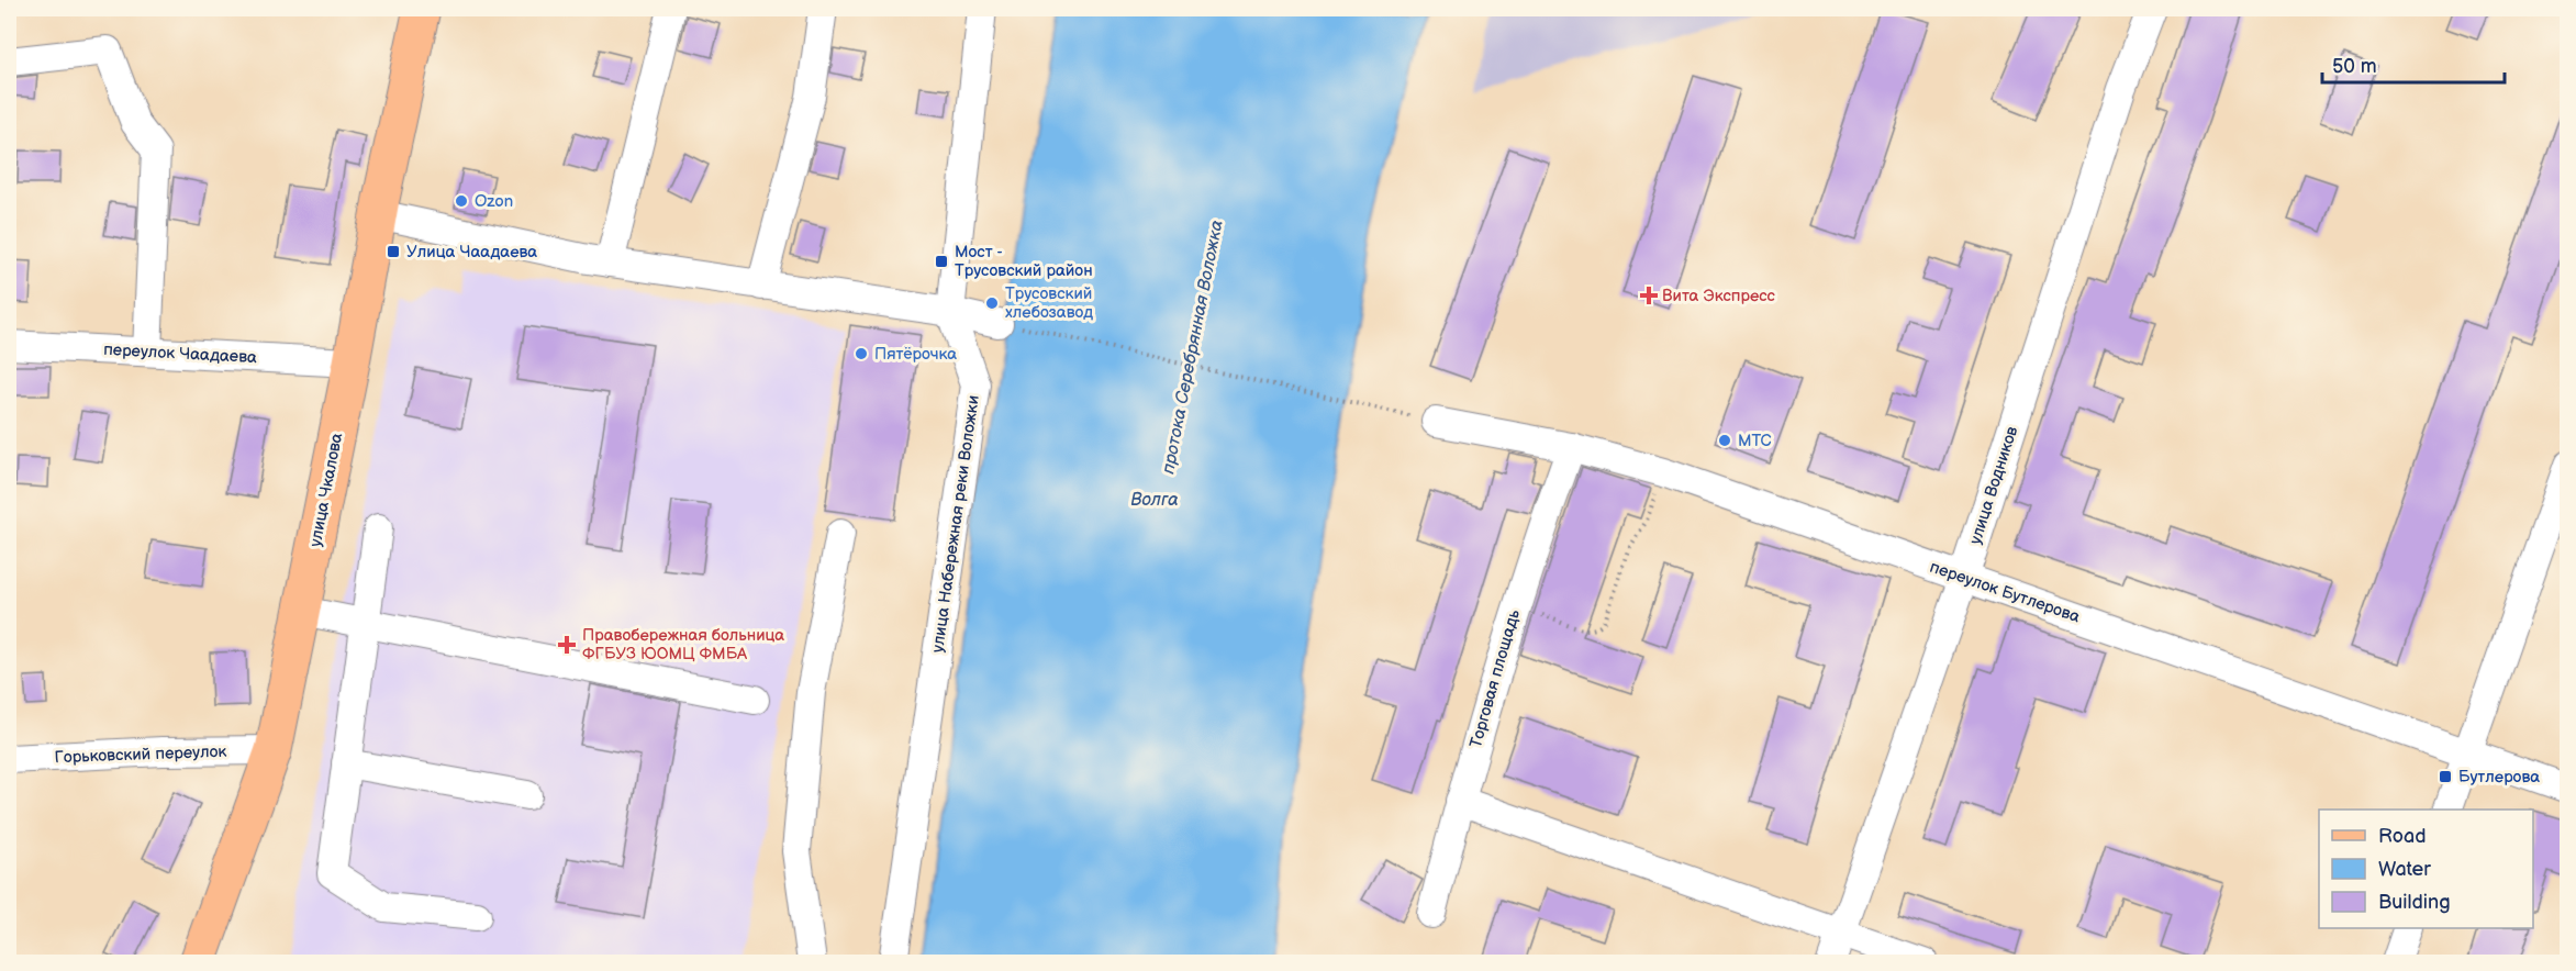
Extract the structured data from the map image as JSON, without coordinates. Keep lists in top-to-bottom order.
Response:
{
  "streets": {
    "main road": ["улица Чкалова"],
    "street": [
      "переулок Чаадаева",
      "улица Водников",
      "улица Набережная реки Воложки",
      "переулок Бутлерова",
      "Торговая площадь",
      "Горьковский переулок"
    ]
  },
  "crossings": [
    ["переулок Чаадаева", "улица Чкалова"],
    ["улица Водников", "переулок Бутлерова"],
    ["улица Чкалова", "Горьковский переулок"],
    ["переулок Бутлерова", "Торговая площадь"]
  ],
  "water": ["протока Серебрянная Воложка", "Волга"],
  "places": {
    "other": [
      "Ozon",
      "Трусовский хлебозавод",
      "Пятёрочка",
      "МТС"
    ],
    "transit": ["Улица Чаадаева", "Мост - Трусовский район", "Бутлерова"],
    "health": ["Вита Экспресс", "Правобережная больница ФГБУЗ ЮОМЦ ФМБА"]
  },
  "legend": ["Road", "Water", "Building"],
  "scale_bar": "50 m"
}
